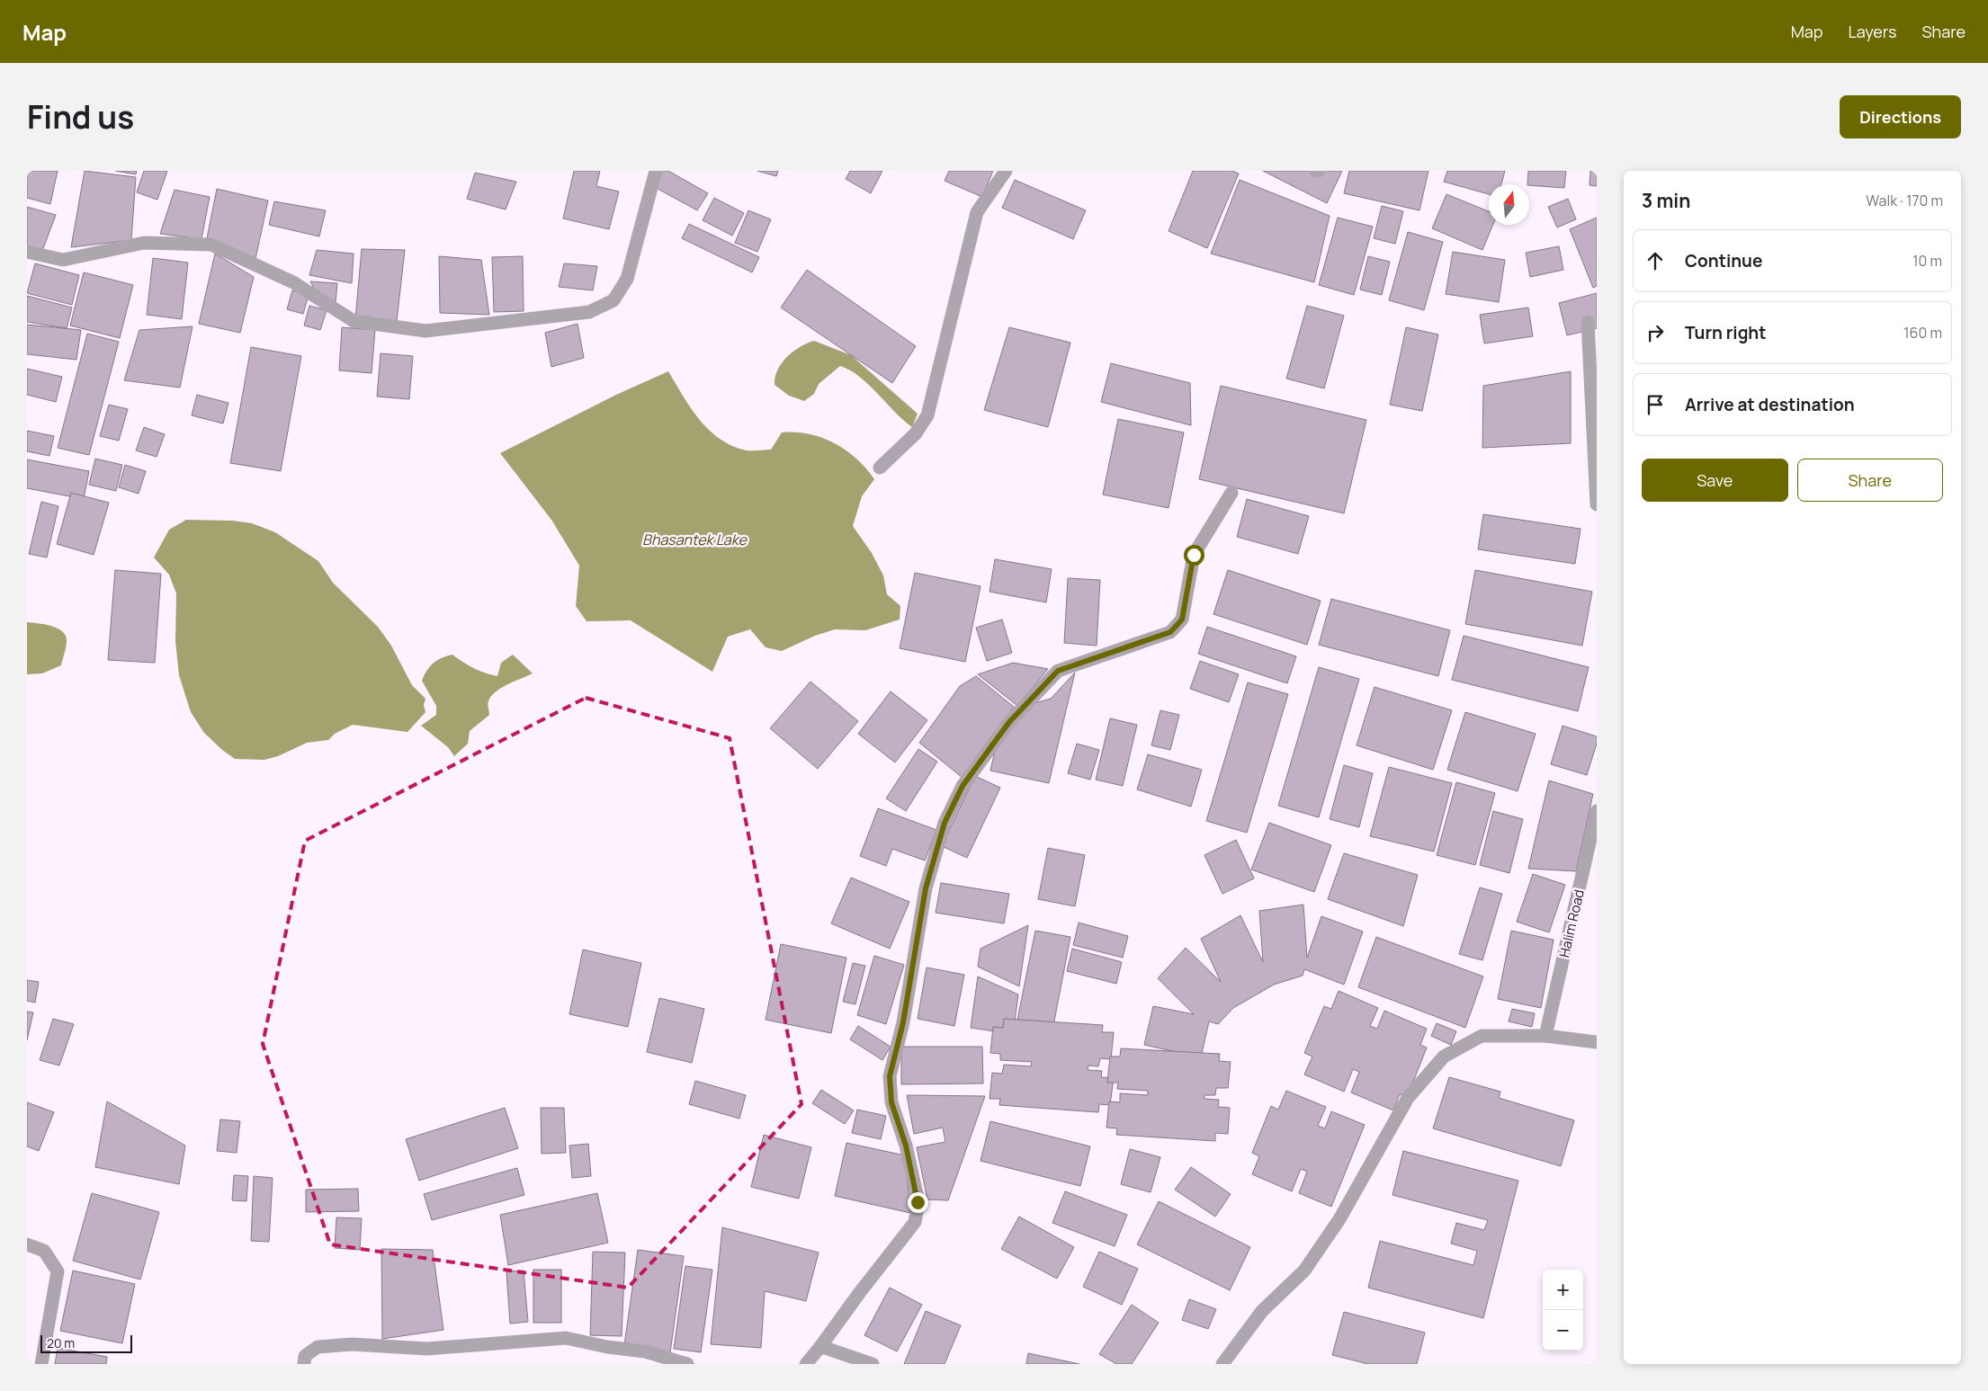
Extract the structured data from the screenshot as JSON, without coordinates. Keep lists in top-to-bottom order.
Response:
{
  "streets": {
    "street": ["Halim Road"]
  },
  "water": ["Bhasantek Lake"],
  "scale_bar": "20 m",
  "north": "top",
  "page": {
    "header": "Map",
    "nav": ["Map", "Layers", "Share"],
    "title": "Find us",
    "buttons": [
      "Directions",
      ["Save", "Share"]
    ],
    "heading": ["3 min", "Walk · 170 m"],
    "list": [
      ["Continue", "10 m"],
      ["Turn right", "160 m"],
      "Arrive at destination"
    ],
    "map_buttons": ["+", "−"],
    "scale": "20 m"
  }
}
